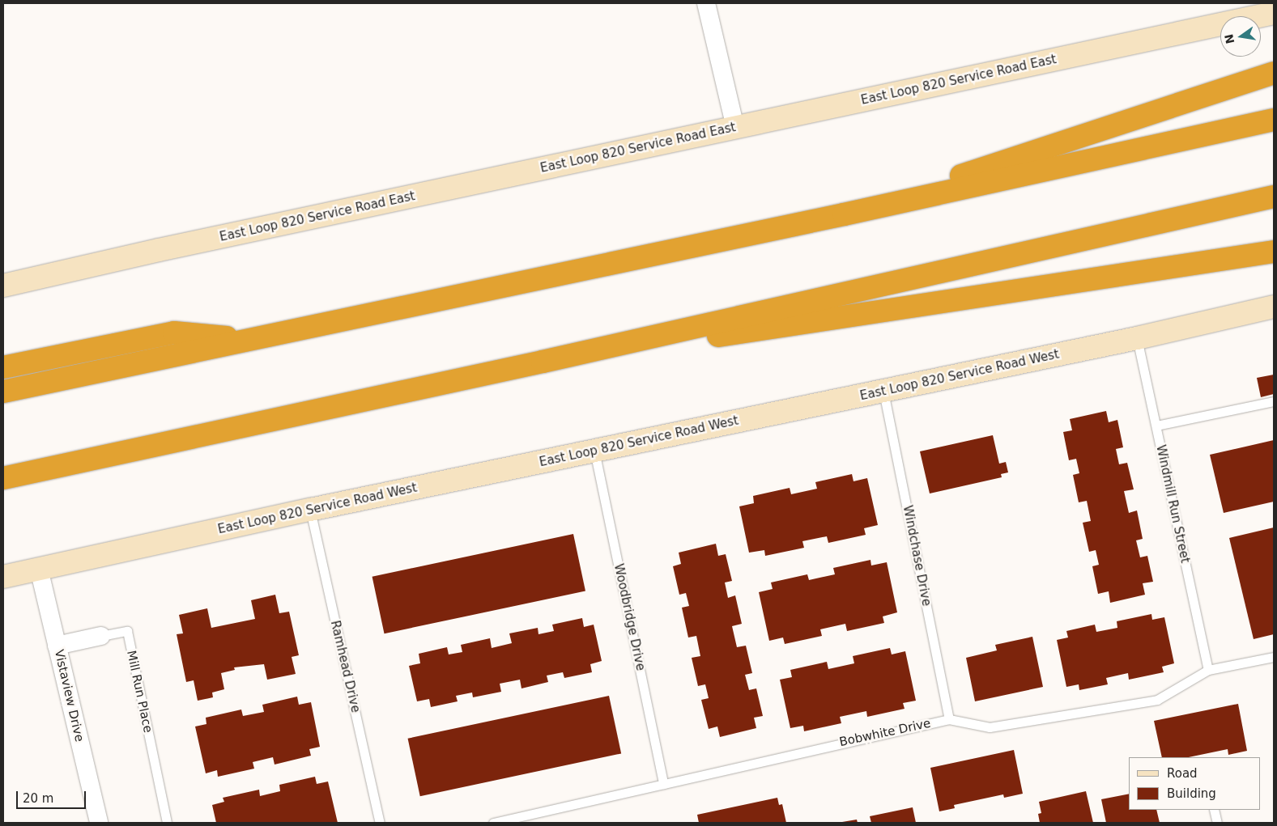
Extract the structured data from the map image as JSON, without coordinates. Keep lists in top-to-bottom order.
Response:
{
  "streets": {
    "main road": ["East Loop 820 Service Road East", "East Loop 820 Service Road West"],
    "street": ["Mill Run Place", "Vistaview Drive"],
    "lane": [
      "Windmill Run Street",
      "Windchase Drive",
      "Woodbridge Drive",
      "Ramhead Drive",
      "Bobwhite Drive"
    ]
  },
  "crossings": [
    ["East Loop 820 Service Road West", "Windmill Run Street"],
    ["East Loop 820 Service Road West", "Windchase Drive"],
    ["East Loop 820 Service Road West", "Woodbridge Drive"],
    ["East Loop 820 Service Road West", "Ramhead Drive"],
    ["East Loop 820 Service Road West", "Vistaview Drive"],
    ["Windmill Run Street", "Bobwhite Drive"],
    ["Windchase Drive", "Bobwhite Drive"],
    ["Woodbridge Drive", "Bobwhite Drive"],
    ["Mill Run Place", "Vistaview Drive"]
  ],
  "legend": ["Road", "Building"],
  "scale_bar": "20 m",
  "north": "left"
}
